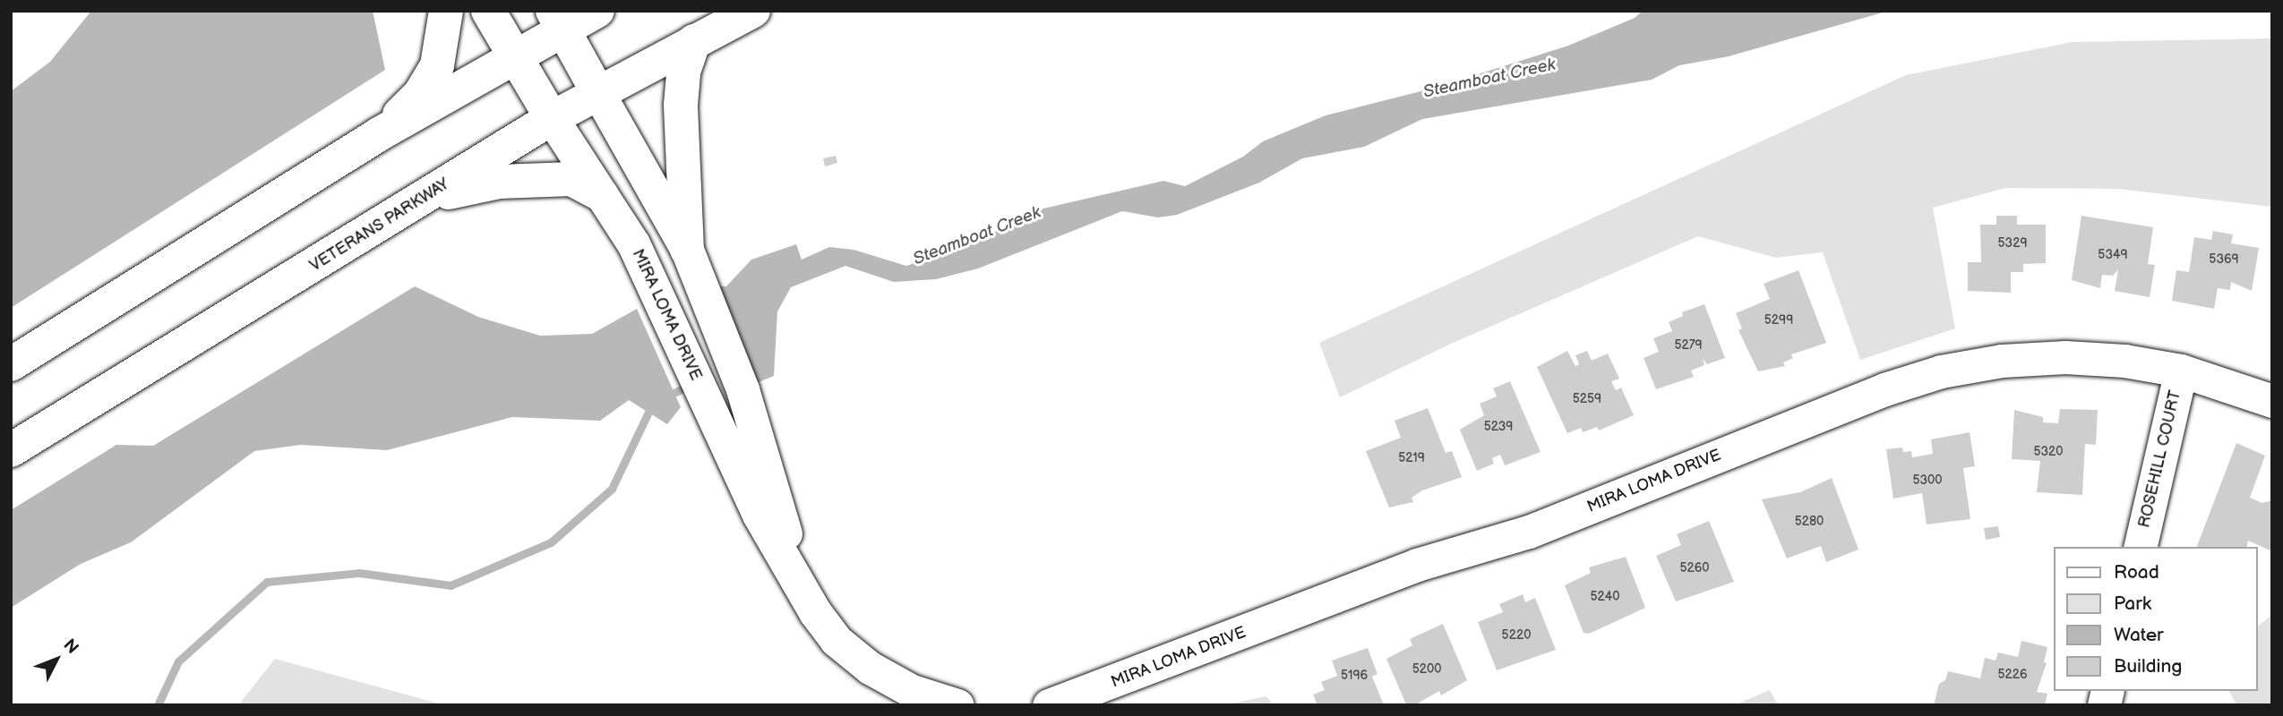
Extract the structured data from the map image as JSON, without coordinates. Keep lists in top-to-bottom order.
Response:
{
  "streets": {
    "main road": ["VETERANS PARKWAY", "MIRA LOMA DRIVE"],
    "street": ["ROSEHILL COURT"]
  },
  "crossings": [
    ["VETERANS PARKWAY", "MIRA LOMA DRIVE"],
    ["MIRA LOMA DRIVE", "ROSEHILL COURT"]
  ],
  "water": ["Steamboat Creek"],
  "house_numbers": [
    "5329",
    "5349",
    "5369",
    "5299",
    "5279",
    "5259",
    "5239",
    "5320",
    "5219",
    "5300",
    "5280",
    "5260",
    "5240",
    "5220",
    "5200",
    "5226",
    "5196"
  ],
  "legend": [
    "Road",
    "Park",
    "Water",
    "Building"
  ],
  "north": "top right"
}
